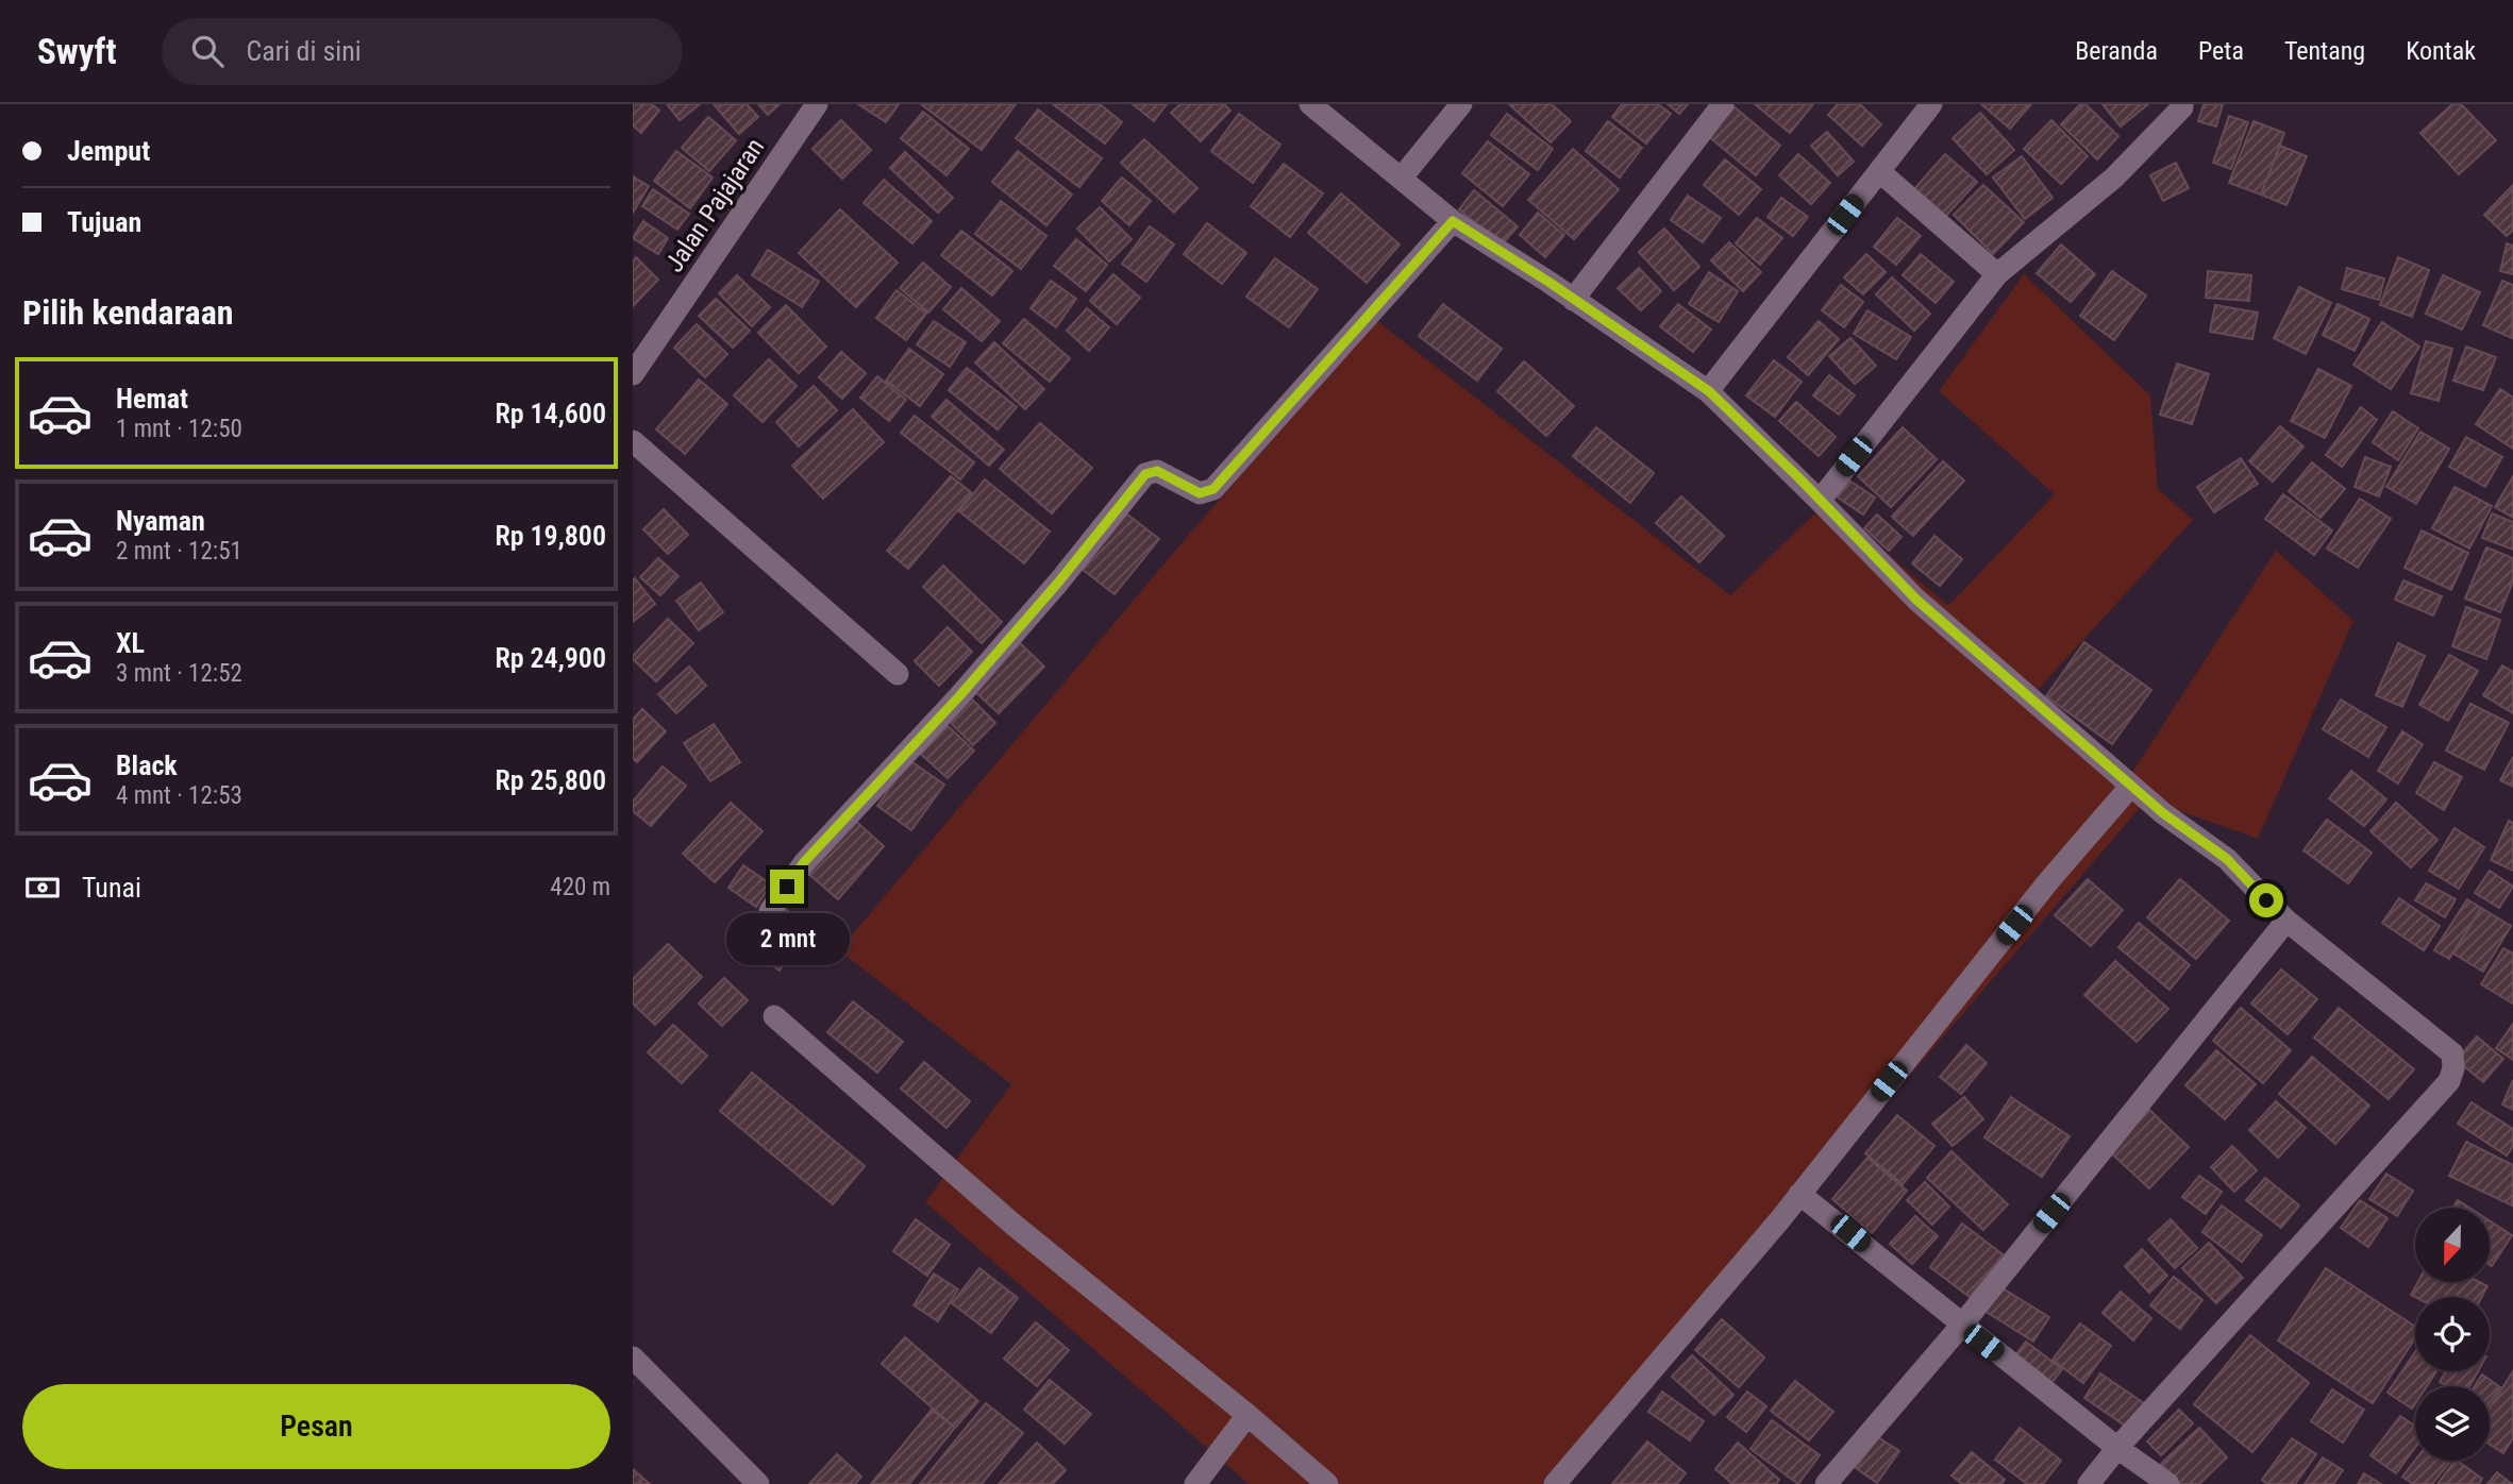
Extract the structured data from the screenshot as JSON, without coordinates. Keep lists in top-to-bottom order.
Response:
{
  "streets": {
    "street": ["Jalan Pajajaran"]
  },
  "north": "bottom",
  "page": {
    "header": "Swyft",
    "search": "Cari di sini",
    "nav": [
      "Beranda",
      "Peta",
      "Tentang",
      "Kontak"
    ],
    "banner": ["Jemput", "Tujuan"],
    "heading": "Pilih kendaraan",
    "list": [
      {
        "name": "Hemat",
        "note": "1 mnt · 12:50",
        "value": "Rp 14,600"
      },
      {
        "name": "Nyaman",
        "note": "2 mnt · 12:51",
        "value": "Rp 19,800"
      },
      {
        "name": "XL",
        "note": "3 mnt · 12:52",
        "value": "Rp 24,900"
      },
      {
        "name": "Black",
        "note": "4 mnt · 12:53",
        "value": "Rp 25,800"
      }
    ],
    "pay": ["Tunai", "420 m"],
    "bubble": "2 mnt",
    "buttons": "Pesan"
  }
}
